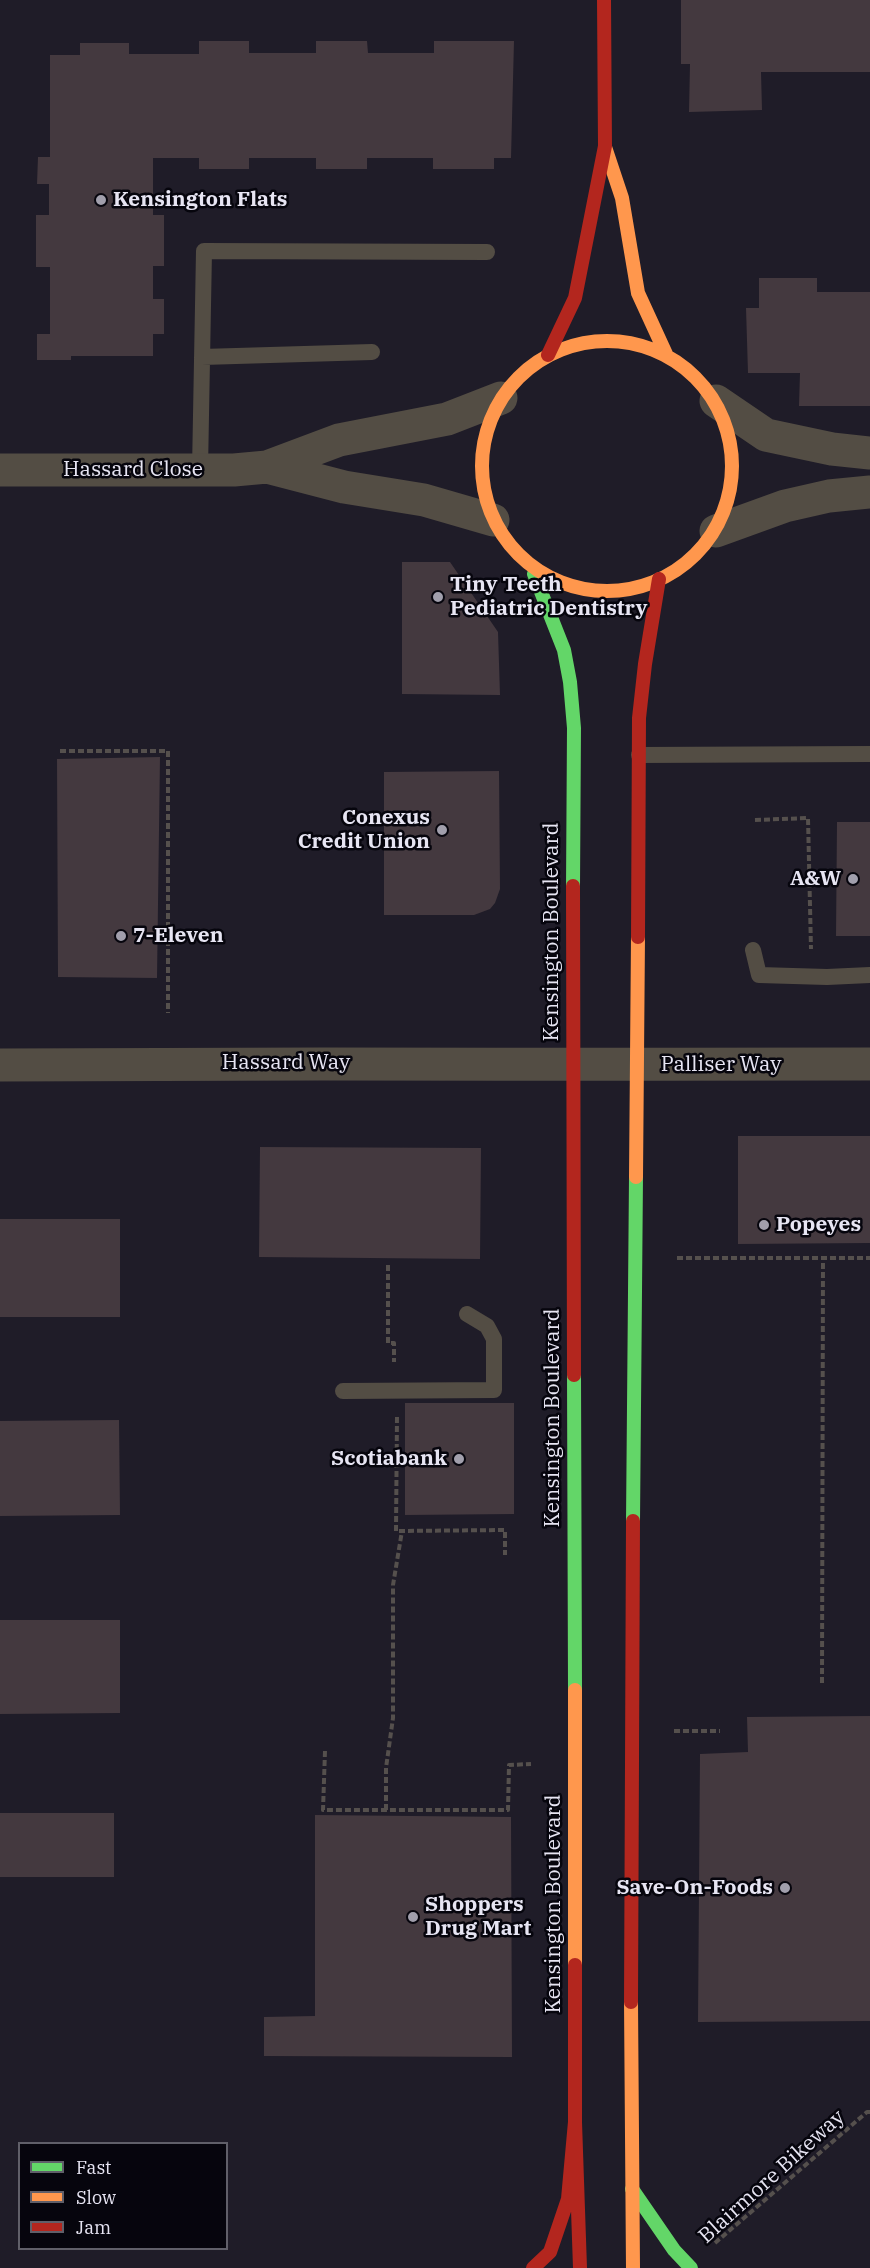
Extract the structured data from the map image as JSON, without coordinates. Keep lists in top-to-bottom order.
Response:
{
  "streets": {
    "main road": ["Kensington Boulevard"],
    "street": ["Hassard Close", "Hassard Way", "Palliser Way"],
    "path": ["Blairmore Bikeway"]
  },
  "crossings": [
    ["Kensington Boulevard", "Hassard Way"],
    ["Kensington Boulevard", "Palliser Way"],
    ["Hassard Way", "Palliser Way"]
  ],
  "places": [
    "Kensington Flats",
    "Tiny Teeth Pediatric Dentistry",
    "Conexus Credit Union",
    "A&W",
    "7-Eleven",
    "Popeyes",
    "Scotiabank",
    "Save-On-Foods",
    "Shoppers Drug Mart"
  ],
  "legend": ["Fast", "Slow", "Jam"]
}
